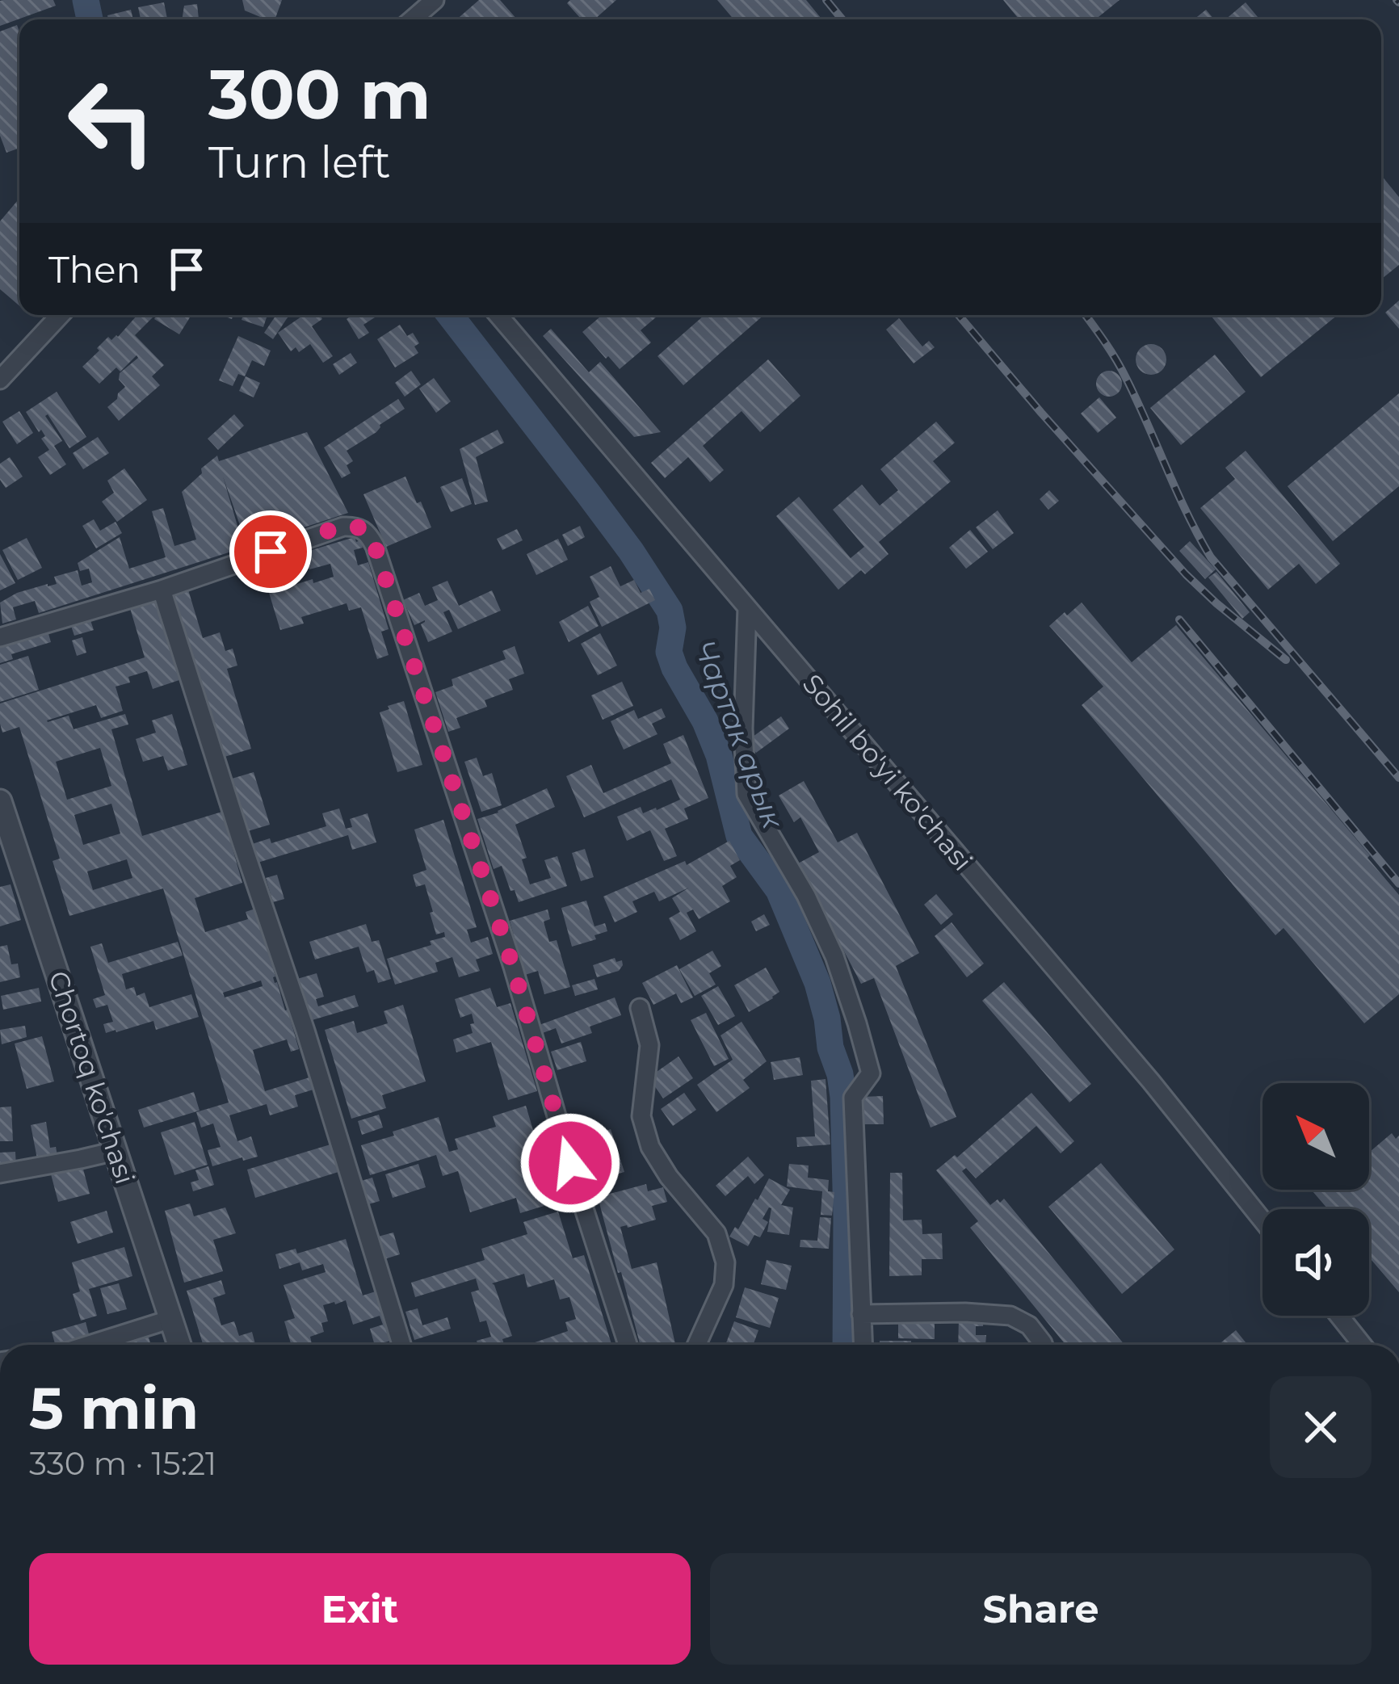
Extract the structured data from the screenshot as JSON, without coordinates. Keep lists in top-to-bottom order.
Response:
{
  "streets": {
    "street": ["Sohil bo'yi ko'chasi", "Chortoq ko'chasi"]
  },
  "water": ["Чартак арык"],
  "north": "top left",
  "page": {
    "turn": ["300 m", "Turn left"],
    "then": "Then",
    "heading": ["5 min", "330 m · 15:21"],
    "buttons": ["Exit", "Share"]
  }
}
